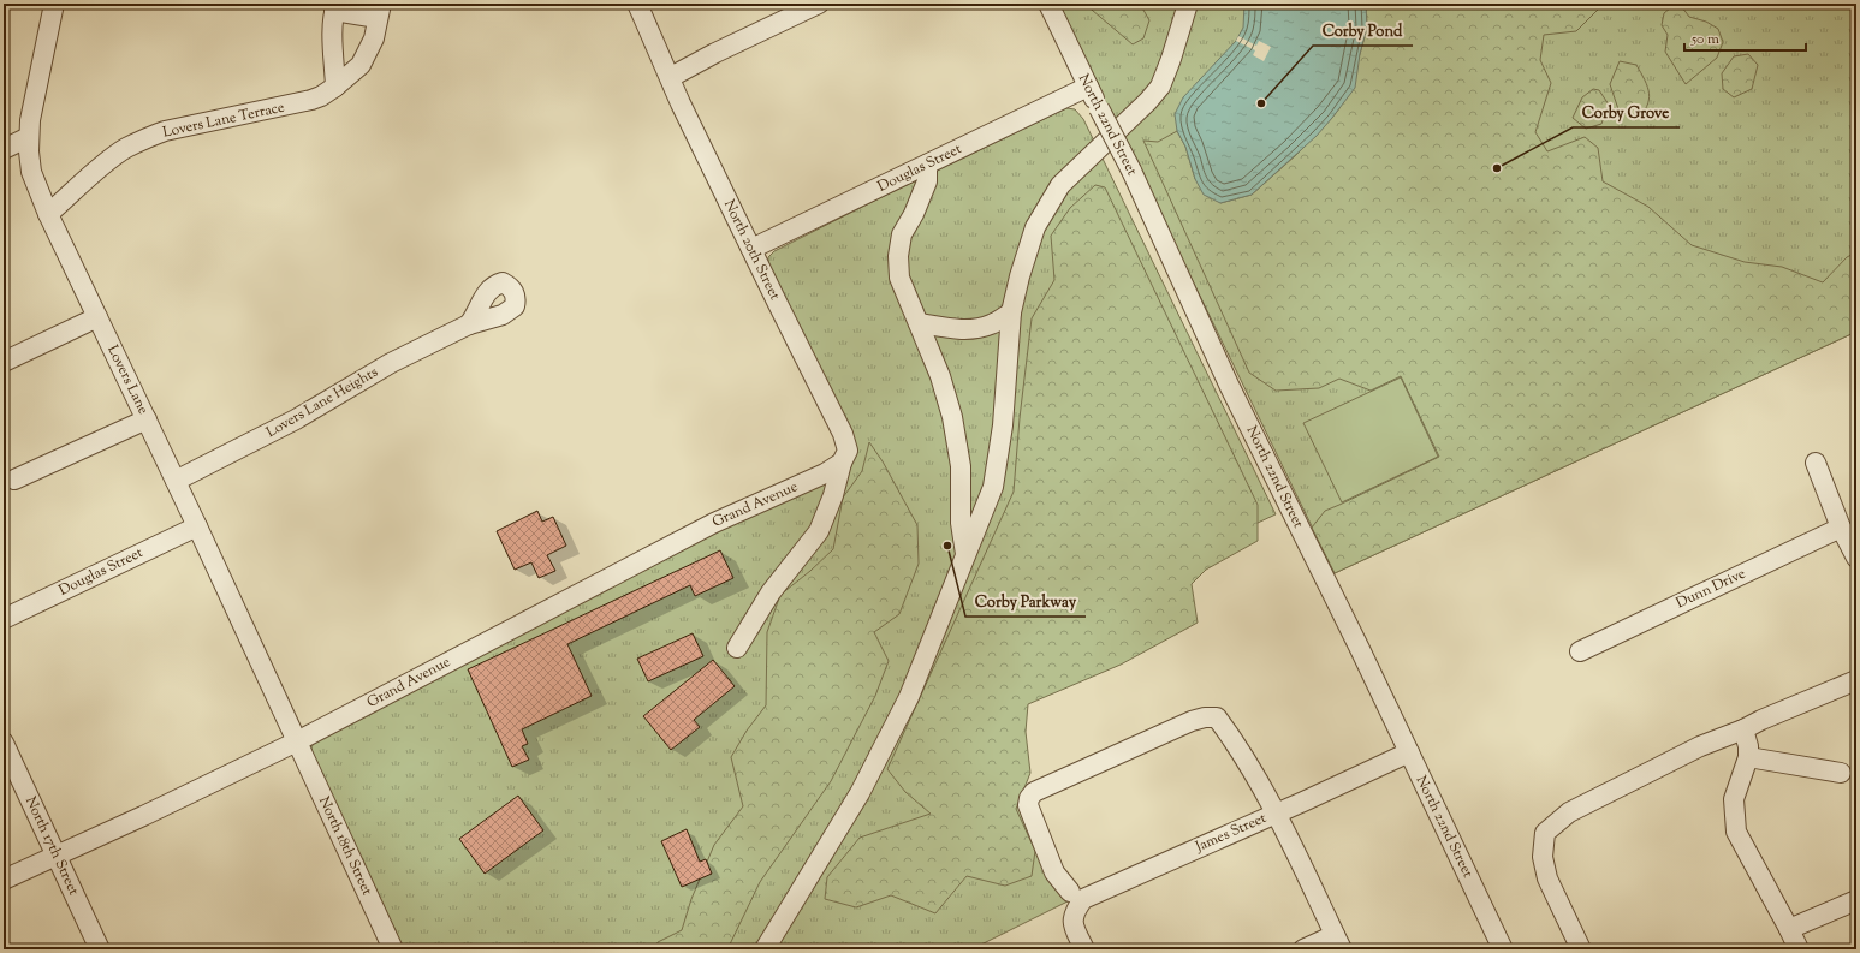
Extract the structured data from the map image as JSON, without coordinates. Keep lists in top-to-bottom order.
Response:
{
  "streets": {
    "street": [
      "Lovers Lane Terrace",
      "North 22nd Street",
      "Douglas Street",
      "North 20th Street",
      "Lovers Lane",
      "Lovers Lane Heights",
      "Grand Avenue",
      "Dunn Drive",
      "James Street",
      "North 17th Street",
      "North 18th Street"
    ]
  },
  "crossings": [
    ["Lovers Lane Terrace", "Lovers Lane"],
    ["North 22nd Street", "Douglas Street"],
    ["North 22nd Street", "James Street"],
    ["Douglas Street", "North 20th Street"],
    ["Douglas Street", "Lovers Lane"],
    ["North 20th Street", "Grand Avenue"],
    ["Lovers Lane", "Lovers Lane Heights"],
    ["Lovers Lane", "Grand Avenue"],
    ["Lovers Lane", "North 18th Street"],
    ["Grand Avenue", "North 17th Street"],
    ["Grand Avenue", "North 18th Street"]
  ],
  "places": ["Corby Pond", "Corby Grove", "Corby Parkway"],
  "scale_bar": "50 m"
}
